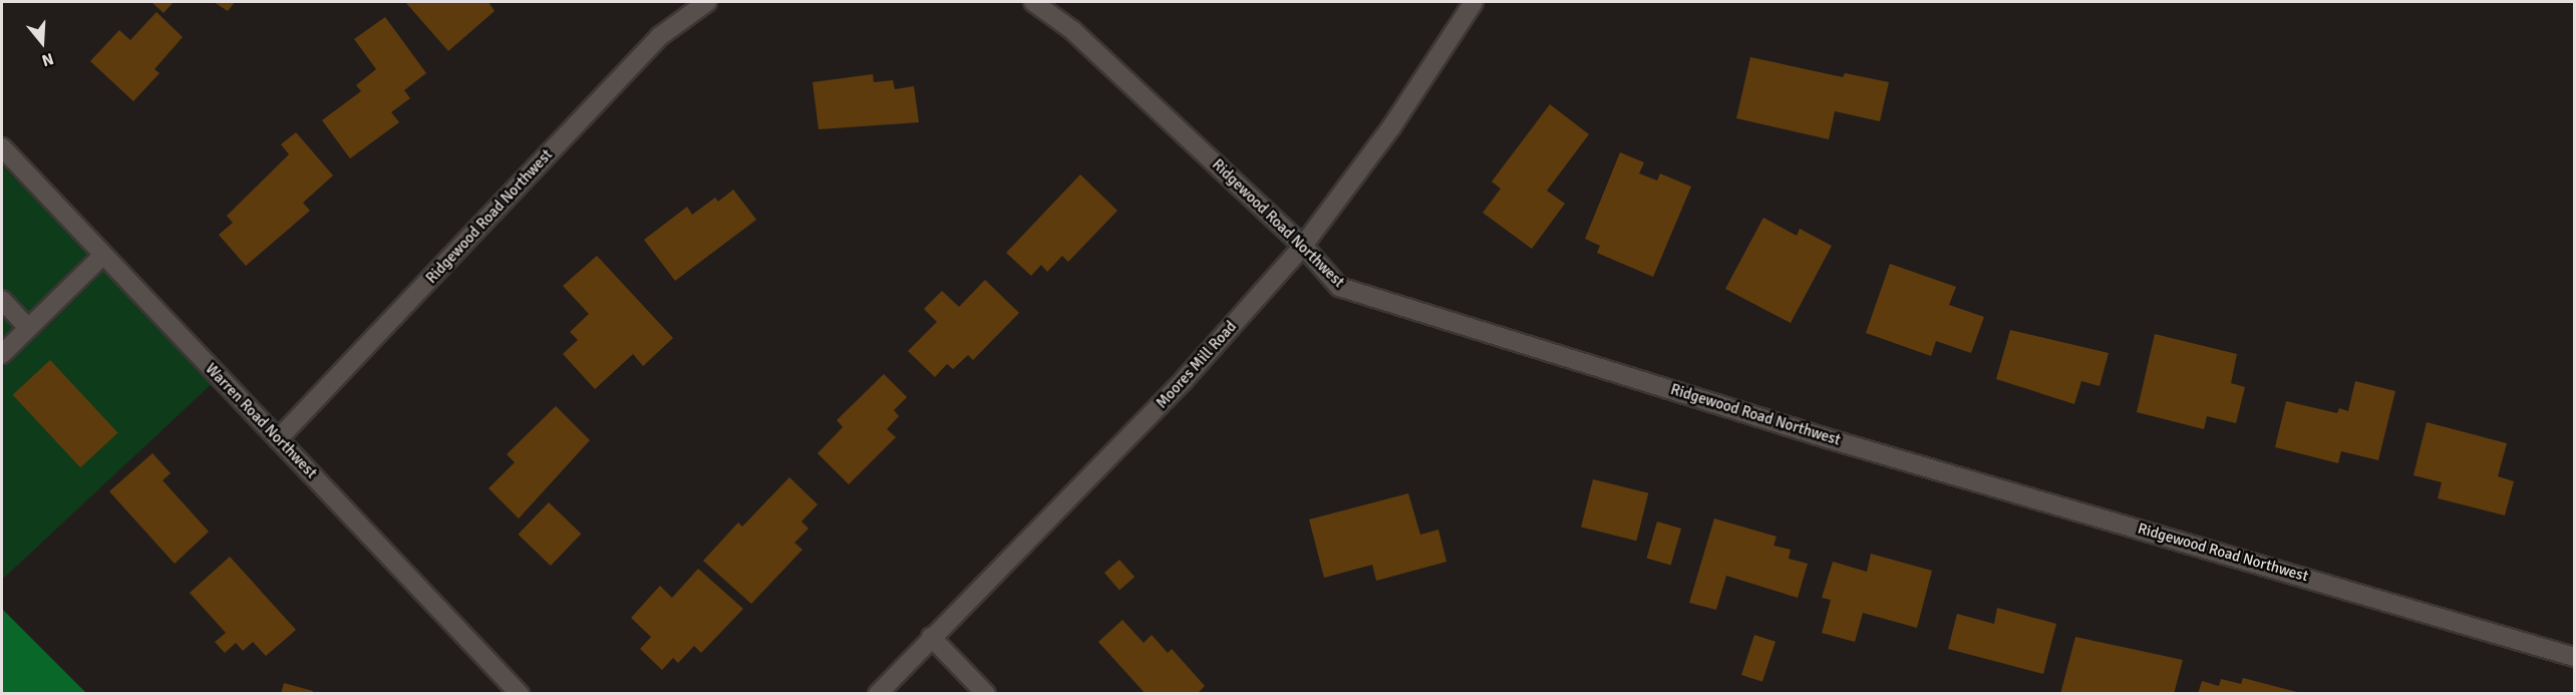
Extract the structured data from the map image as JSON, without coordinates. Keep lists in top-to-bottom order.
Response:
{
  "streets": {
    "street": ["Ridgewood Road Northwest", "Moores Mill Road", "Warren Road Northwest"]
  },
  "crossings": [
    ["Ridgewood Road Northwest", "Moores Mill Road"],
    ["Ridgewood Road Northwest", "Warren Road Northwest"]
  ],
  "north": "bottom"
}
